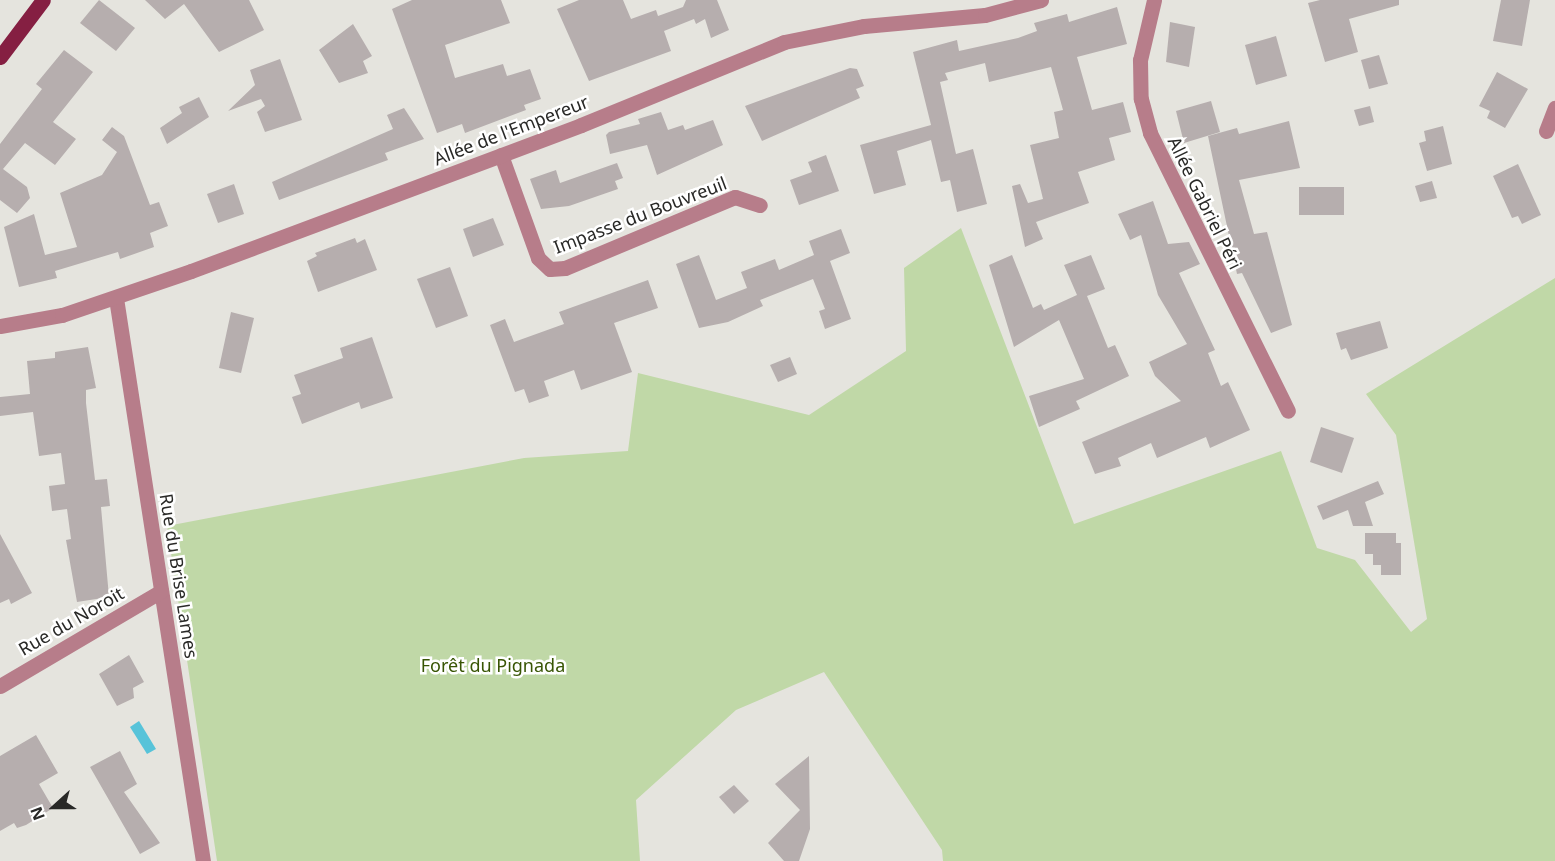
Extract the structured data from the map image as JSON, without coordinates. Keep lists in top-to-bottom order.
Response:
{
  "streets": {
    "street": [
      "Allée de l'Empereur",
      "Allée Gabriel Péri",
      "Impasse du Bouvreuil",
      "Rue du Brise Lames",
      "Rue du Noroit"
    ]
  },
  "crossings": [
    ["Allée de l'Empereur", "Impasse du Bouvreuil"],
    ["Allée de l'Empereur", "Rue du Brise Lames"],
    ["Rue du Brise Lames", "Rue du Noroit"]
  ],
  "parks": ["Forêt du Pignada"],
  "north": "left"
}
